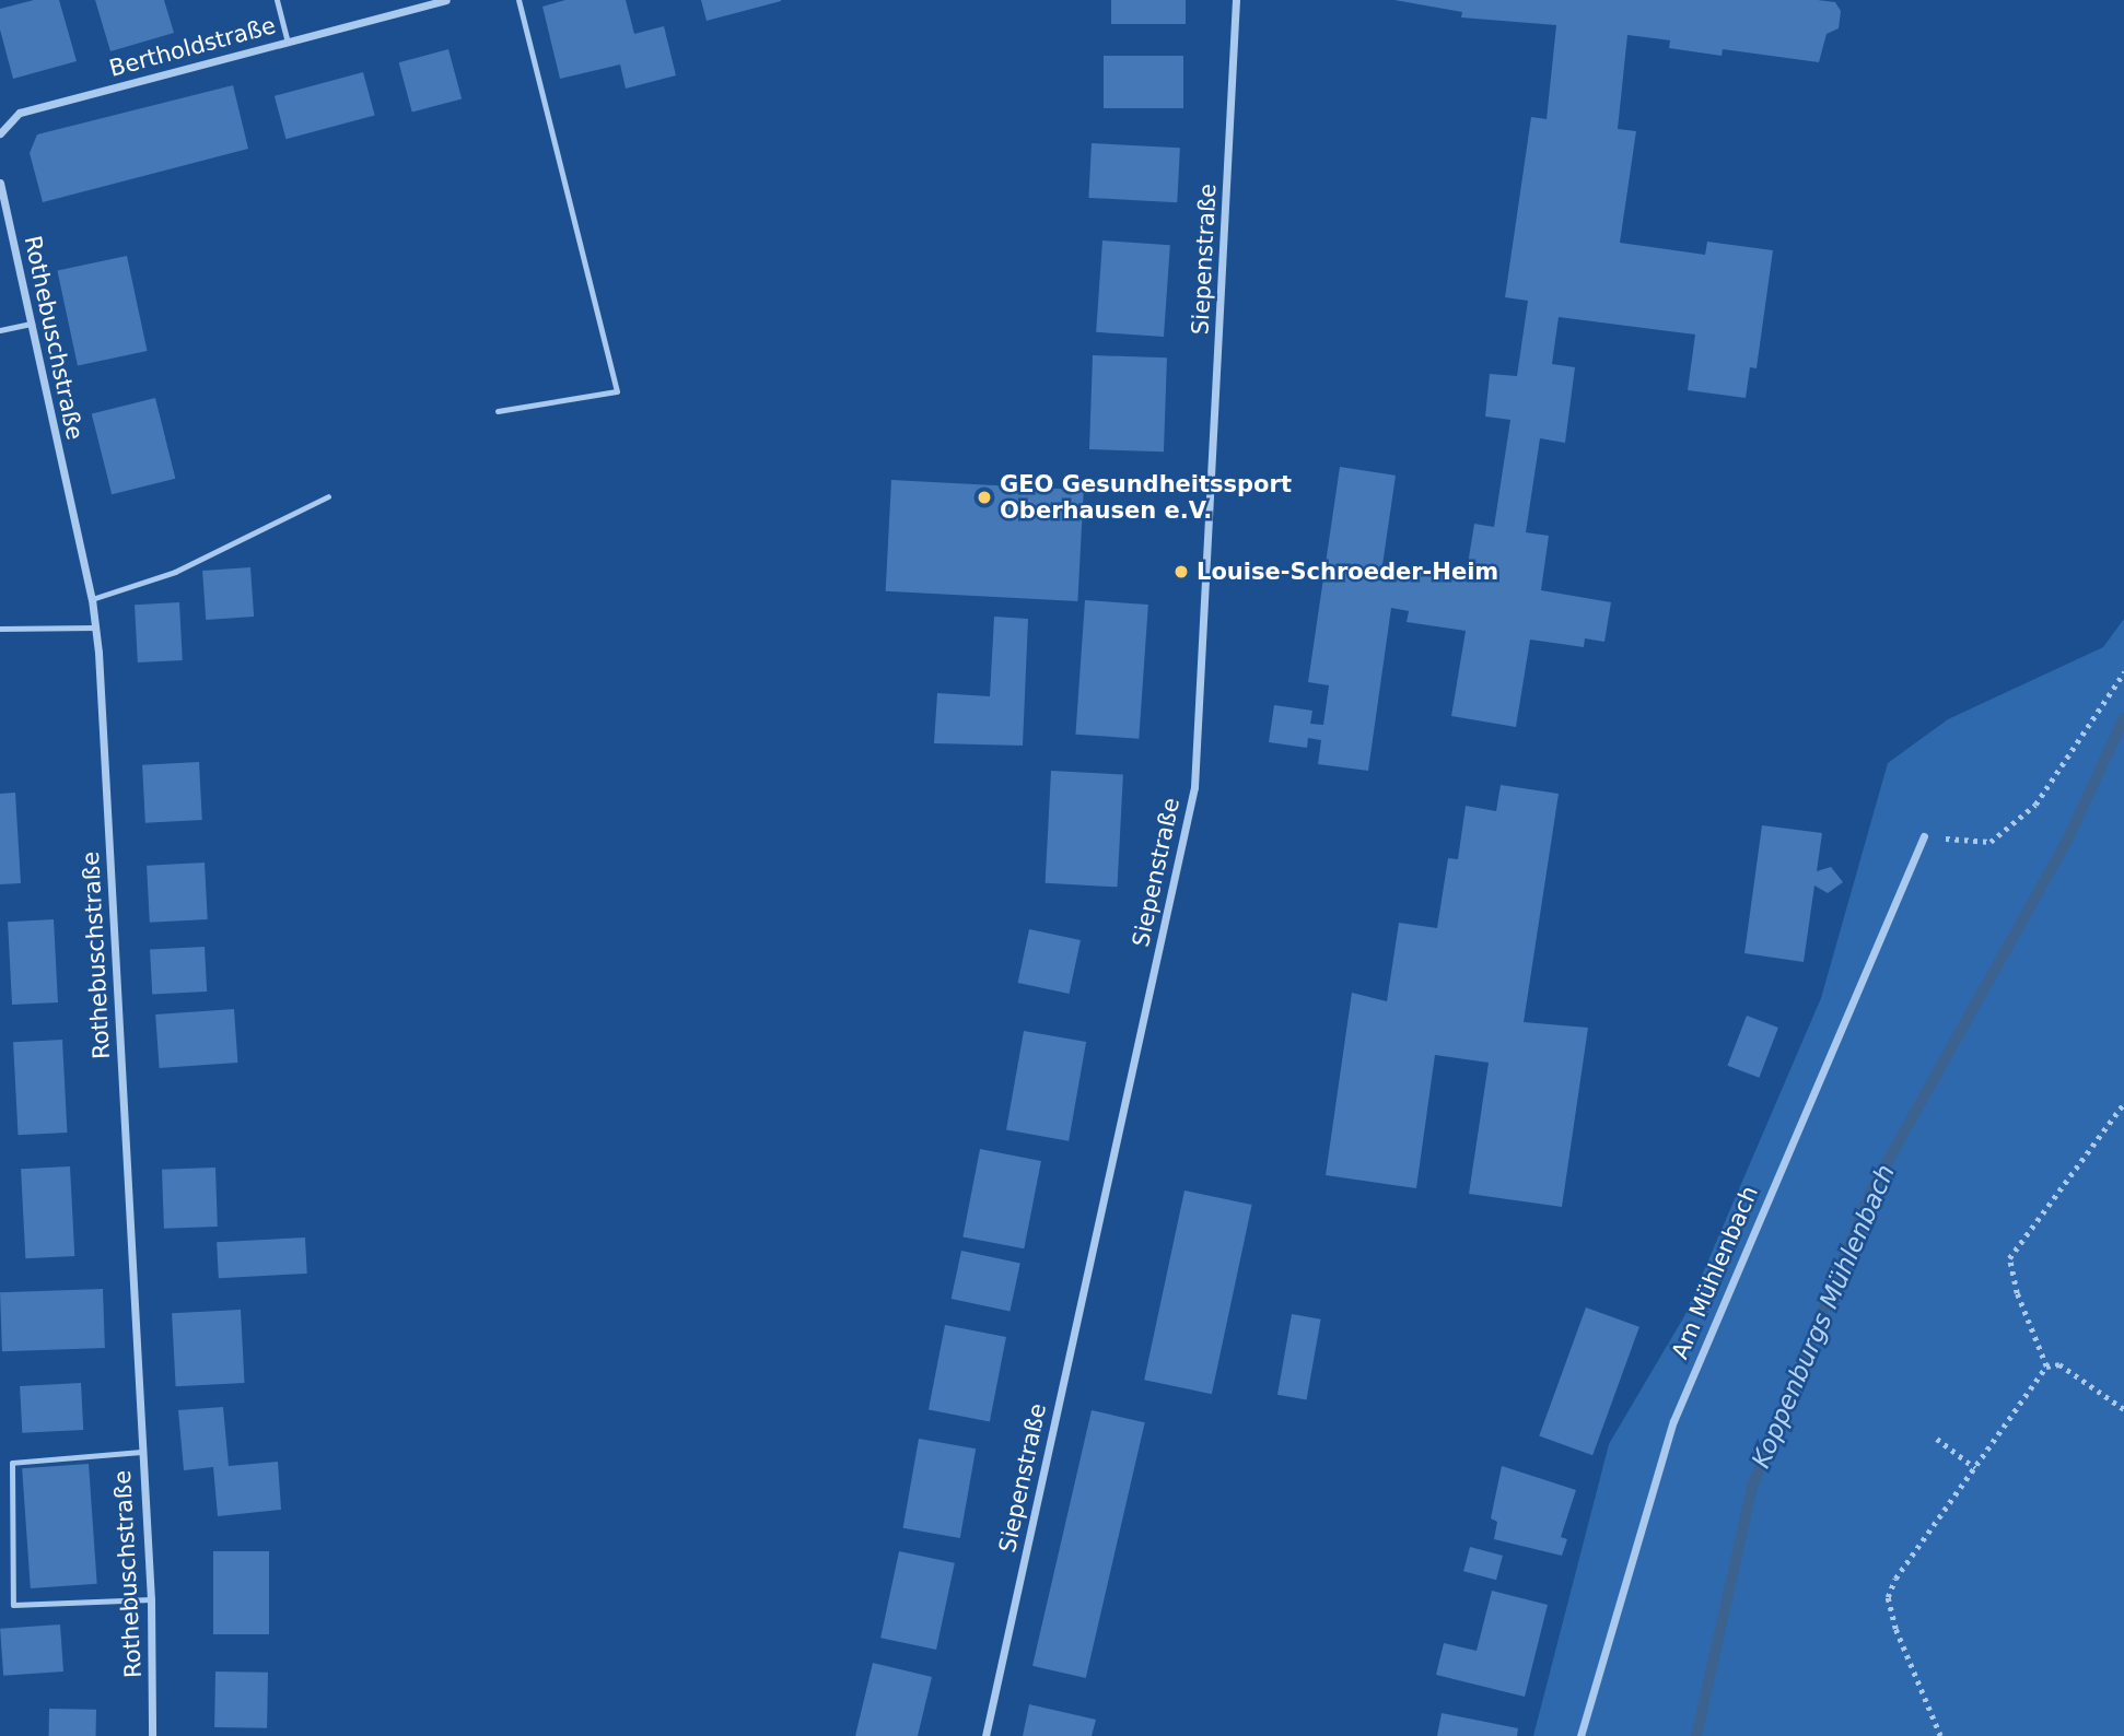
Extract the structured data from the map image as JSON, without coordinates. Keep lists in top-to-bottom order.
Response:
{
  "streets": {
    "street": [
      "Bertholdstraße",
      "Siepenstraße",
      "Rothebuschstraße",
      "Am Mühlenbach"
    ]
  },
  "water": ["Koppenburgs Mühlenbach"],
  "places": ["GEO Gesundheitssport Oberhausen e.V.", "Louise-Schroeder-Heim"]
}
